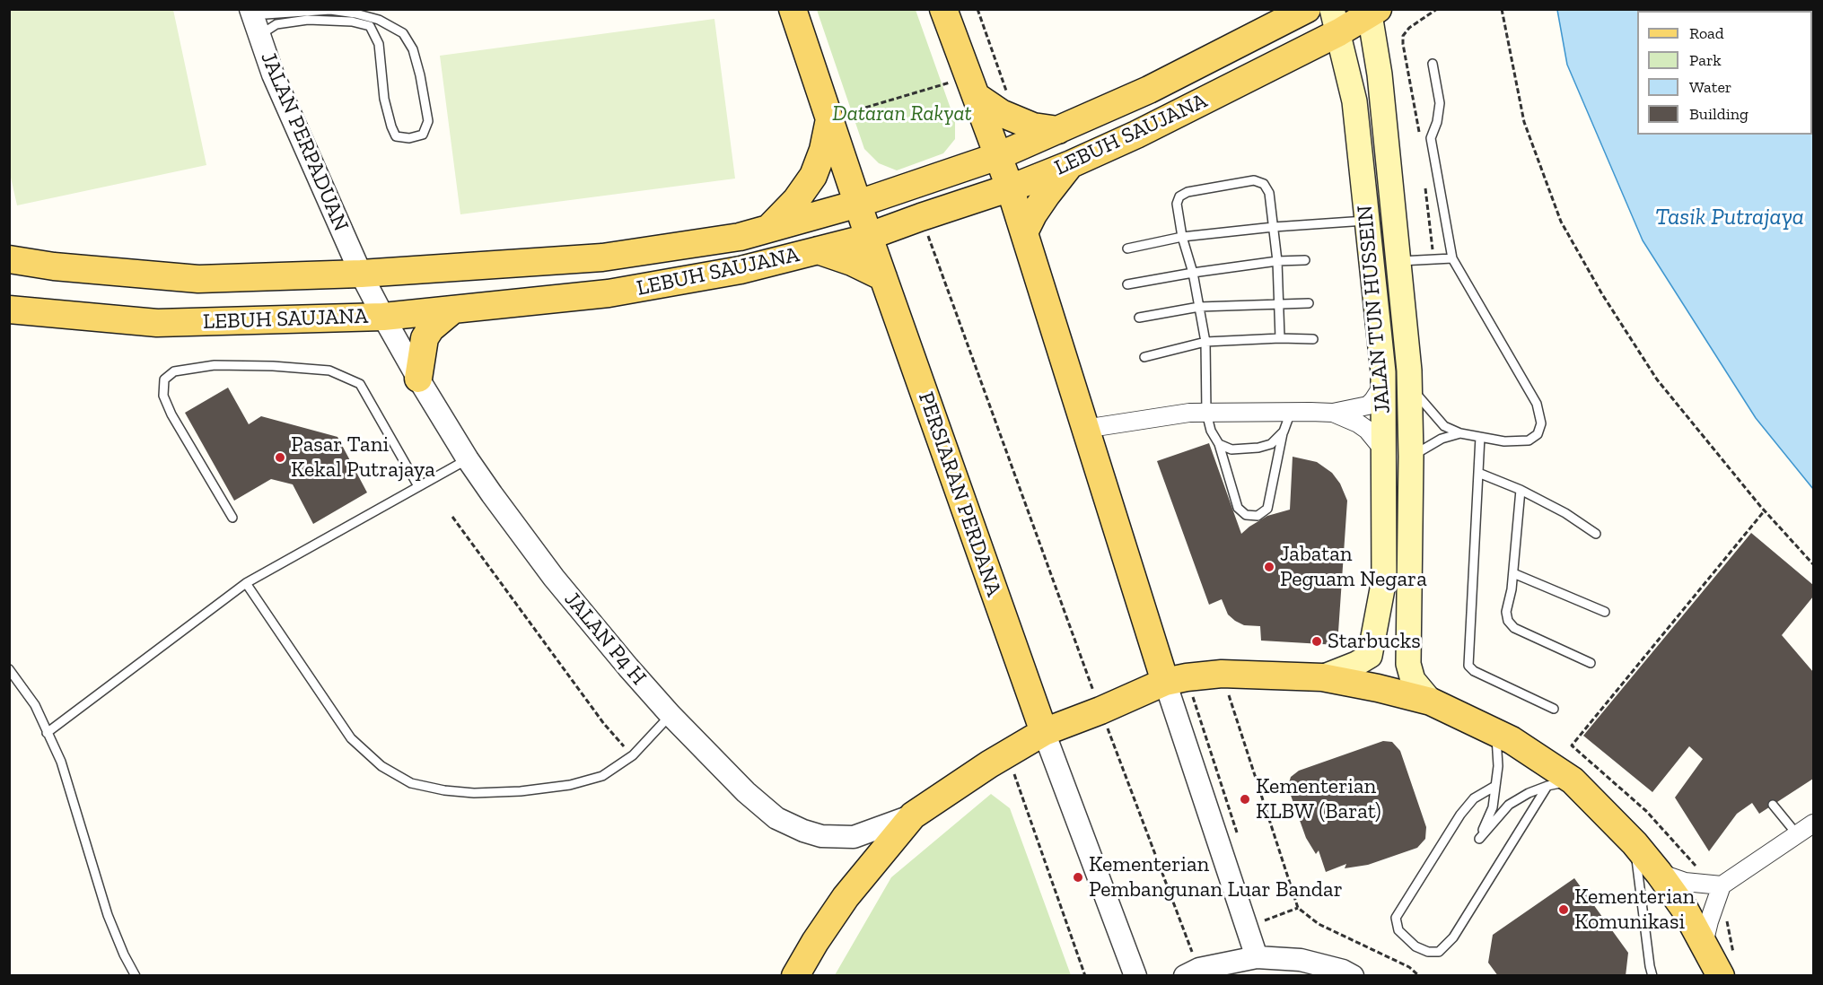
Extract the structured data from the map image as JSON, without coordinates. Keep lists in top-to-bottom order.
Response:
{
  "streets": {
    "main road": ["LEBUH SAUJANA", "JALAN TUN HUSSEIN", "PERSIARAN PERDANA"],
    "street": ["JALAN PERPADUAN", "JALAN P4 H"]
  },
  "crossings": [
    ["LEBUH SAUJANA", "JALAN PERPADUAN"],
    ["LEBUH SAUJANA", "JALAN TUN HUSSEIN"],
    ["LEBUH SAUJANA", "PERSIARAN PERDANA"],
    ["LEBUH SAUJANA", "JALAN P4 H"],
    ["JALAN PERPADUAN", "JALAN P4 H"]
  ],
  "water": ["Tasik Putrajaya"],
  "parks": ["Dataran Rakyat"],
  "places": [
    "Pasar Tani Kekal Putrajaya",
    "Jabatan Peguam Negara",
    "Starbucks",
    "Kementerian KLBW (Barat)",
    "Kementerian Pembangunan Luar Bandar",
    "Kementerian Komunikasi"
  ],
  "legend": [
    "Road",
    "Park",
    "Water",
    "Building"
  ]
}
